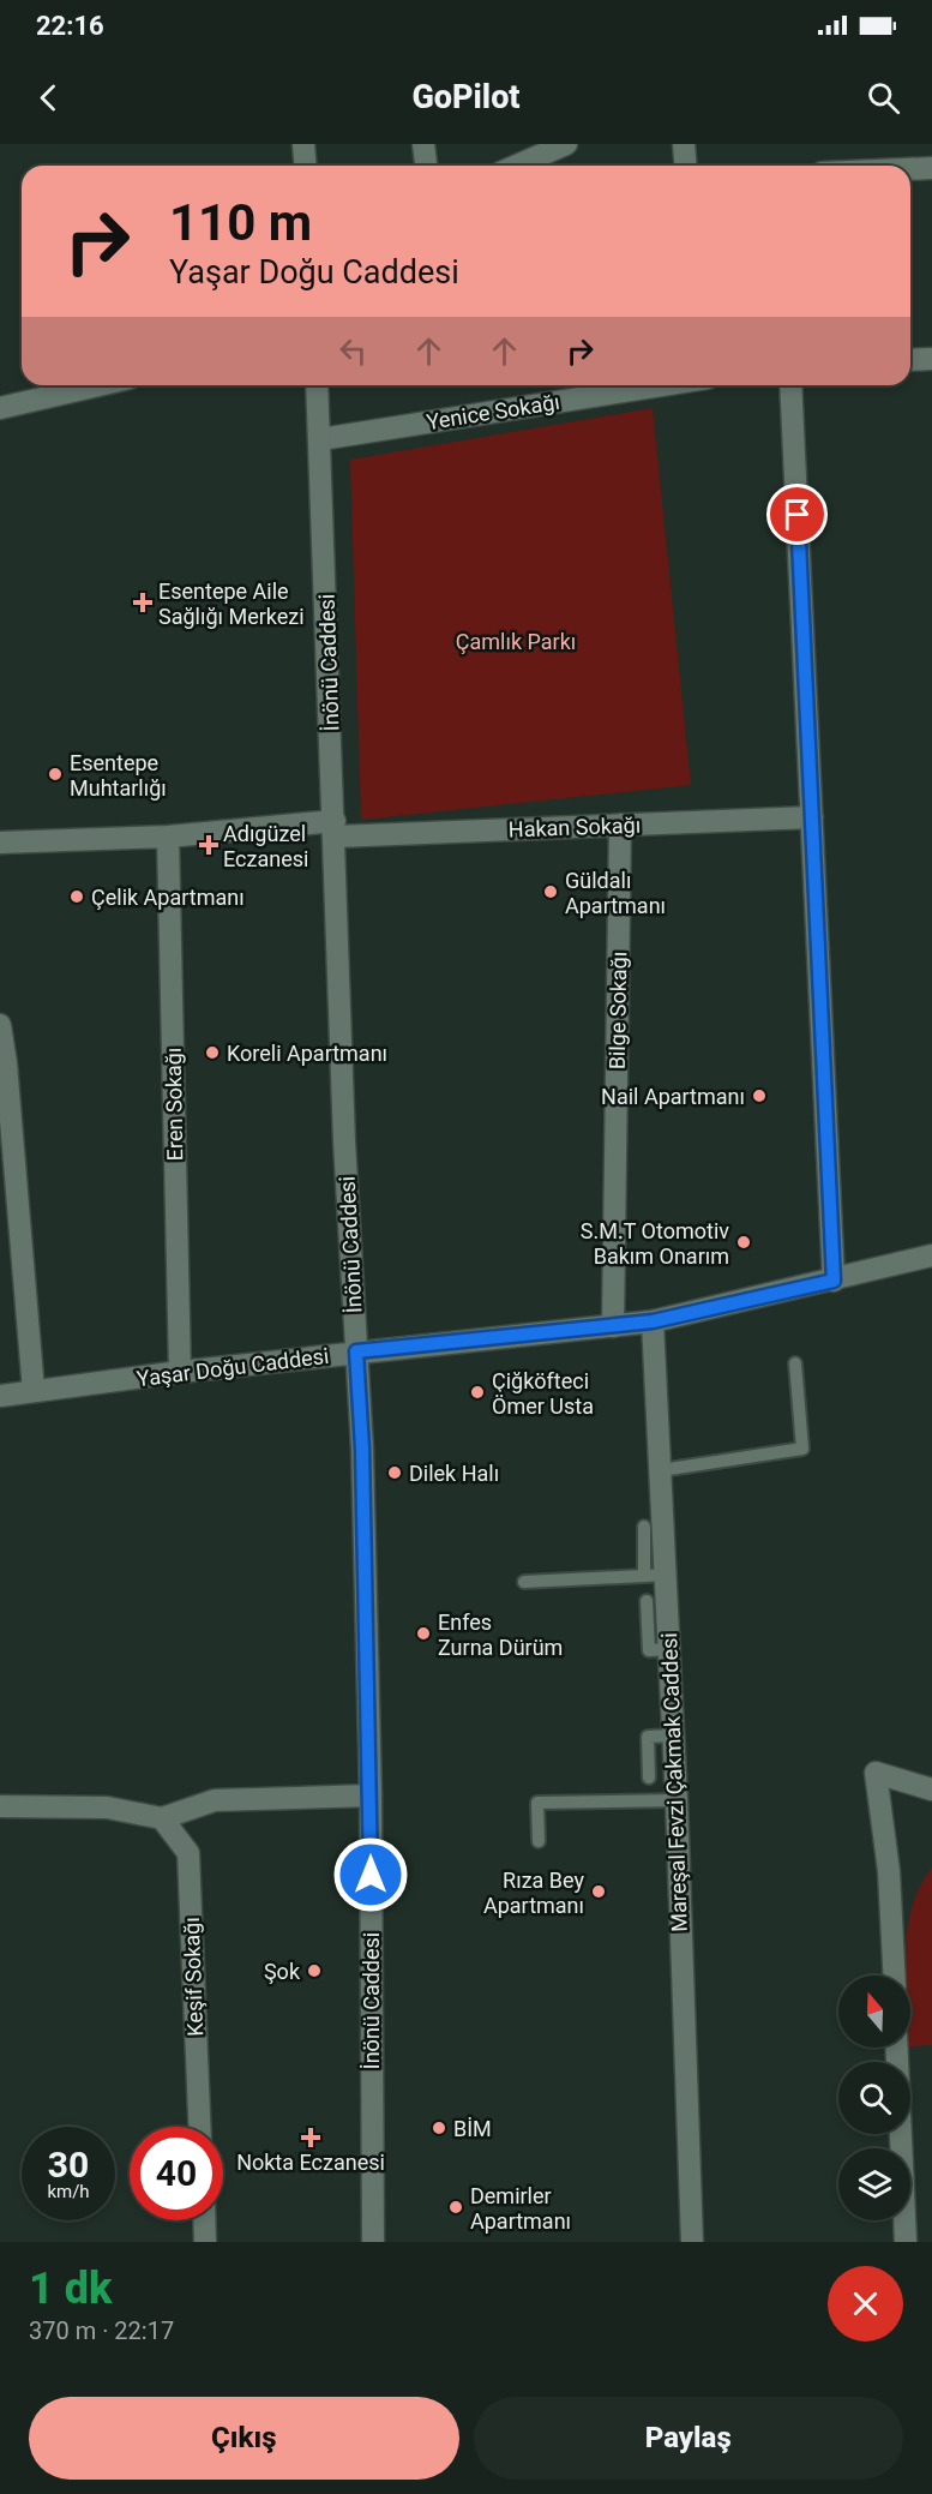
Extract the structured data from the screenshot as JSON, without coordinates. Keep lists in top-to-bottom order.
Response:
{
  "streets": {
    "street": [
      "Yenice Sokağı",
      "İnönü Caddesi",
      "Hakan Sokağı",
      "Bilge Sokağı",
      "Eren Sokağı",
      "Yaşar Doğu Caddesi",
      "Mareşal Fevzi Çakmak Caddesi",
      "Keşif Sokağı"
    ]
  },
  "crossings": [
    ["Yenice Sokağı", "İnönü Caddesi"],
    ["İnönü Caddesi", "Hakan Sokağı"],
    ["İnönü Caddesi", "Yaşar Doğu Caddesi"],
    ["Hakan Sokağı", "Bilge Sokağı"],
    ["Hakan Sokağı", "Eren Sokağı"],
    ["Bilge Sokağı", "Yaşar Doğu Caddesi"],
    ["Eren Sokağı", "Yaşar Doğu Caddesi"],
    ["Yaşar Doğu Caddesi", "Mareşal Fevzi Çakmak Caddesi"]
  ],
  "parks": ["Çamlık Parkı"],
  "places": {
    "health": ["Esentepe Aile Sağlığı Merkezi", "Adıgüzel Eczanesi", "Nokta Eczanesi"],
    "other": [
      "Esentepe Muhtarlığı",
      "Güldalı Apartmanı",
      "Çelik Apartmanı",
      "Koreli Apartmanı",
      "Nail Apartmanı",
      "S.M.T Otomotiv Bakım Onarım",
      "Çiğköfteci Ömer Usta",
      "Dilek Halı",
      "Enfes Zurna Dürüm",
      "Rıza Bey Apartmanı",
      "Şok",
      "BİM",
      "Demirler Apartmanı"
    ]
  },
  "north": "top",
  "page": {
    "status": "22:16",
    "header": "GoPilot",
    "turn": ["110 m", "Yaşar Doğu Caddesi"],
    "speed": "30 km/h",
    "limit": "40",
    "heading": ["1 dk", "370 m · 22:17"],
    "buttons": ["Çıkış", "Paylaş"]
  }
}
